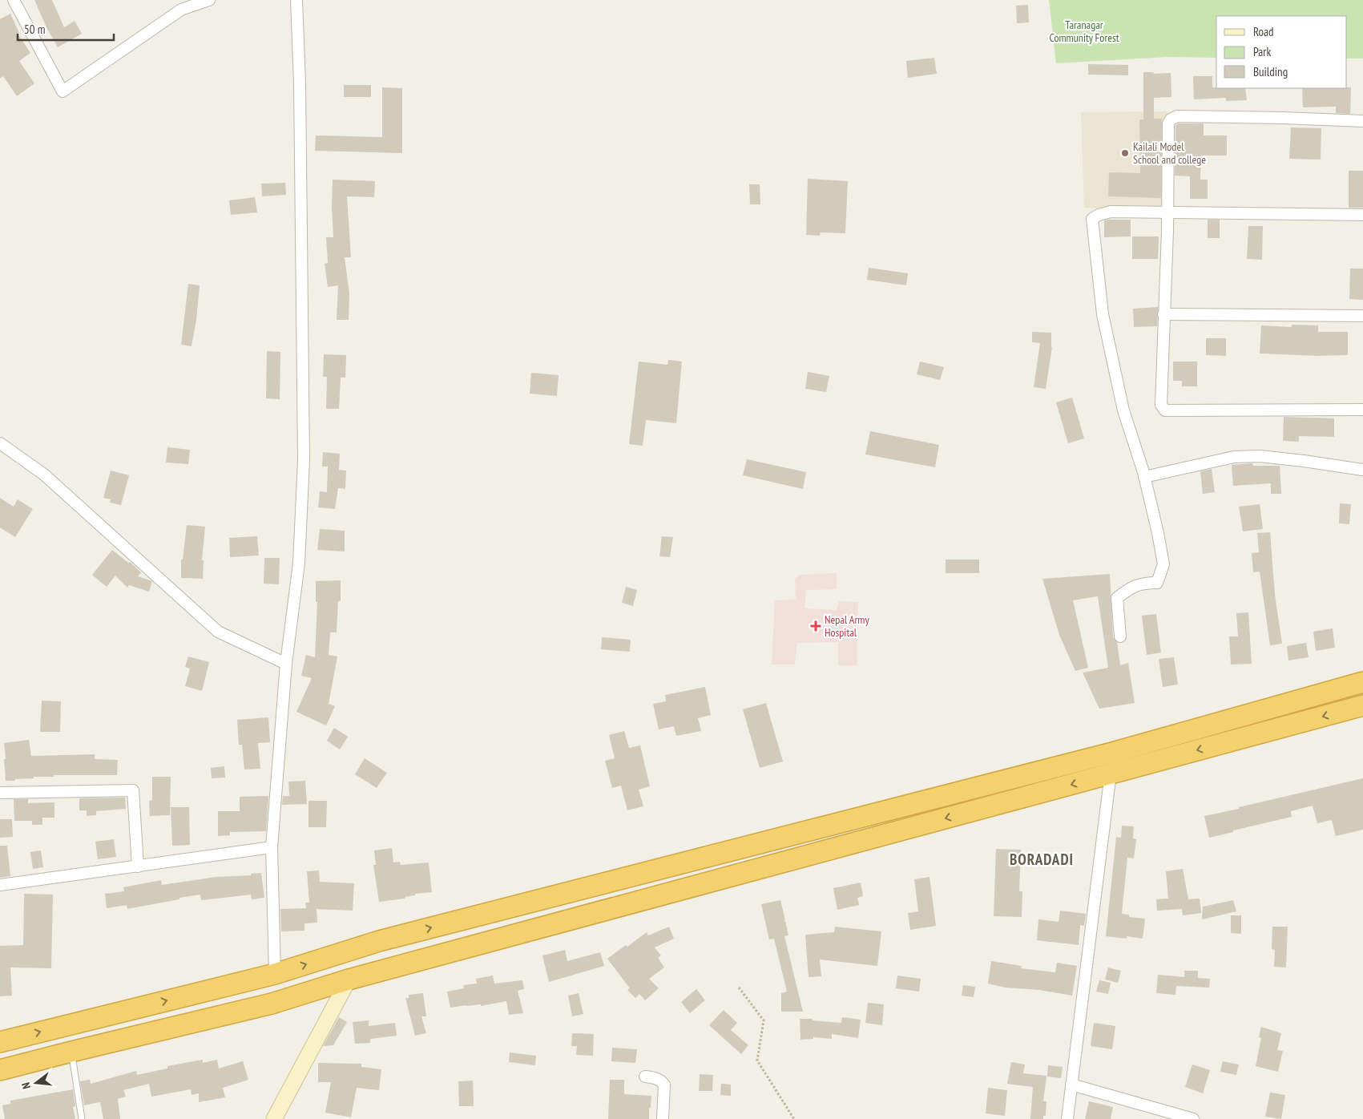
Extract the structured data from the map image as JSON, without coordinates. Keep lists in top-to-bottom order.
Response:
{
  "districts": ["BORADADI"],
  "parks": ["Taranagar Community Forest"],
  "places": {
    "other": ["Kailali Model School and college"],
    "health": ["Nepal Army Hospital"]
  },
  "legend": ["Road", "Park", "Building"],
  "scale_bar": "50 m",
  "north": "left"
}
